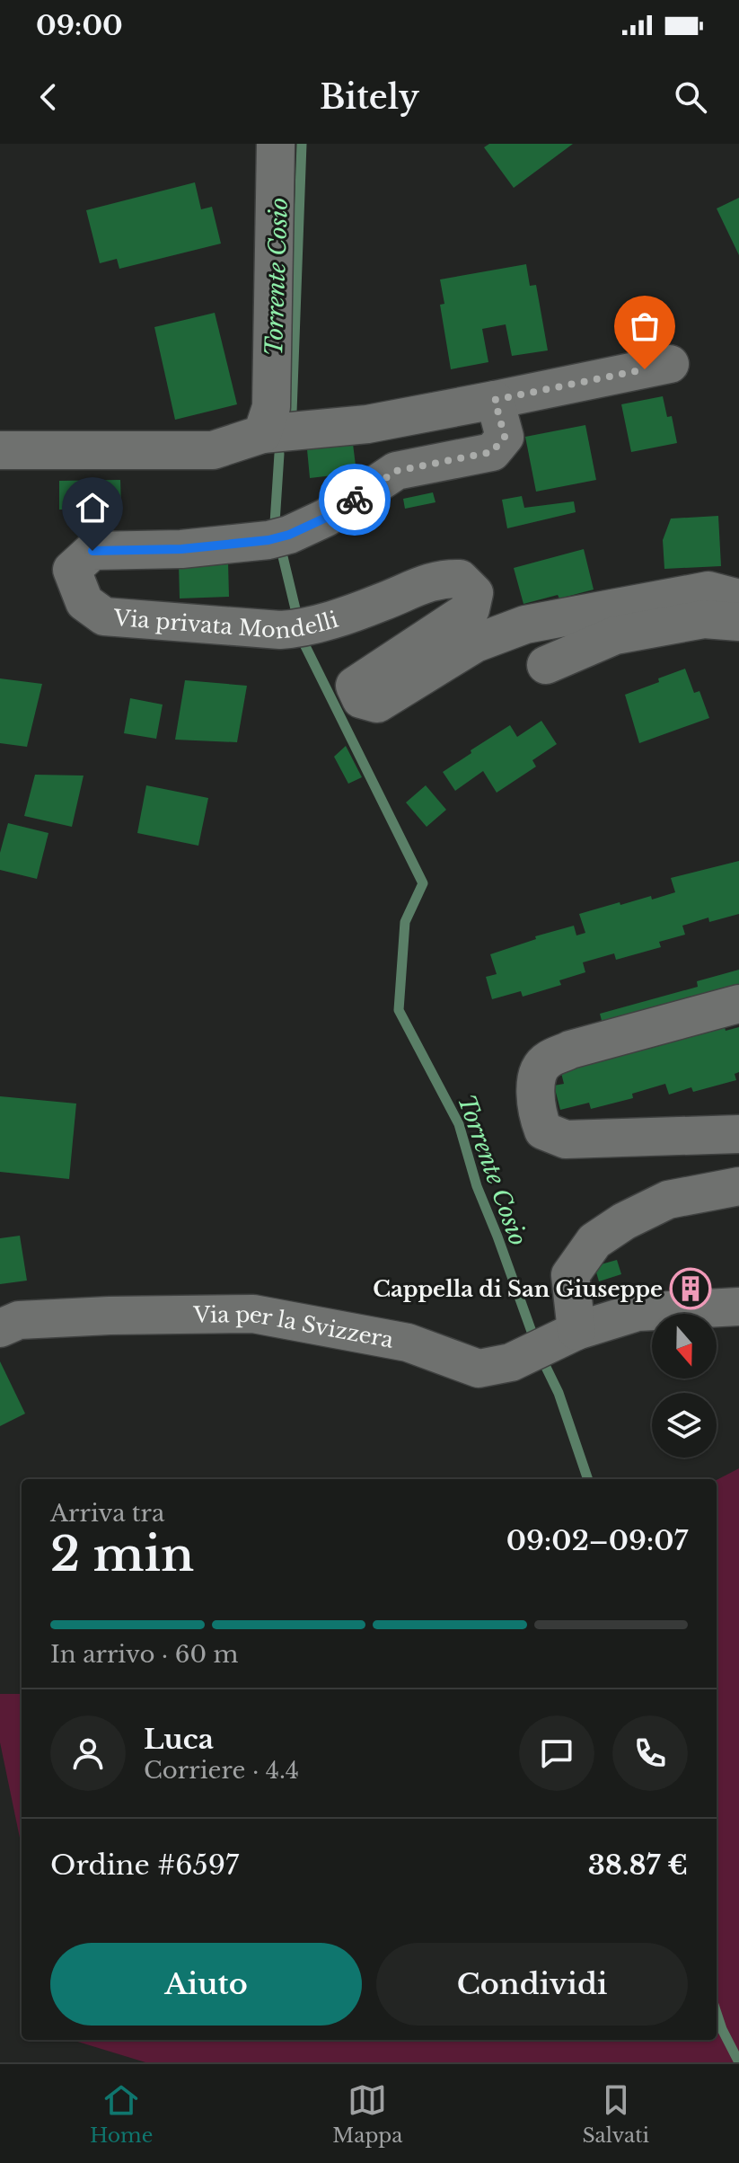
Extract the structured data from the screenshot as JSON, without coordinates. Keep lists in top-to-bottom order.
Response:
{
  "streets": {
    "street": ["Via privata Mondelli", "Via per la Svizzera"]
  },
  "water": ["Torrente Cosio"],
  "places": {
    "building": ["Cappella di San Giuseppe"]
  },
  "north": "bottom",
  "page": {
    "status": "09:00",
    "header": "Bitely",
    "heading": ["2 min", "Arriva tra", "09:02–09:07"],
    "panel": [
      "Luca",
      "Corriere · 4.4",
      "Ordine #6597",
      "38.87 €"
    ],
    "bar": "In arrivo · 60 m",
    "buttons": ["Aiuto", "Condividi"],
    "tabs": ["Home", "Mappa", "Salvati"]
  }
}
